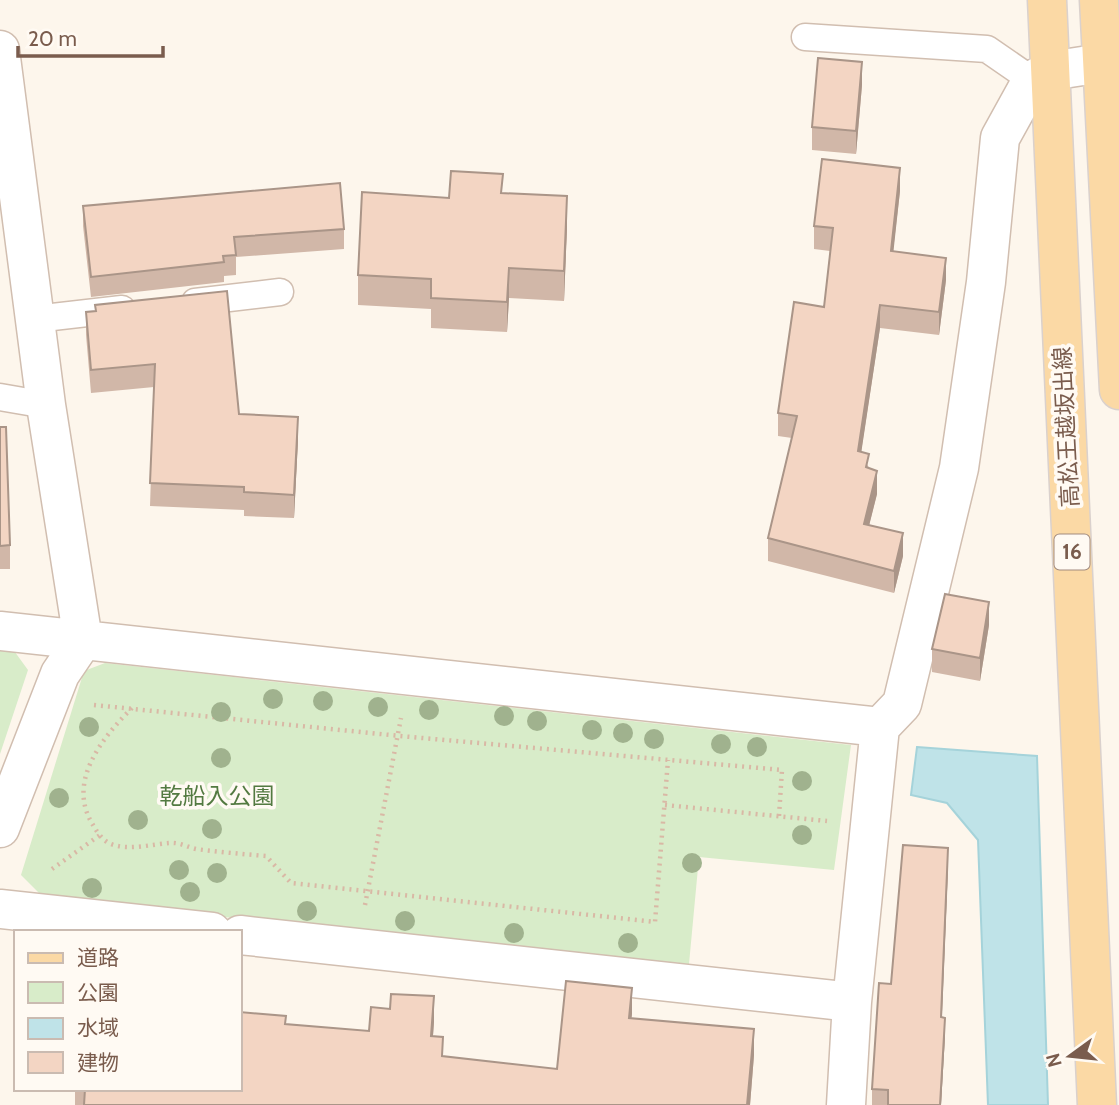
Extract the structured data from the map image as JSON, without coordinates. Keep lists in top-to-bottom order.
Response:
{
  "streets": {
    "main road": ["高松王越坂出線", "16"]
  },
  "parks": ["乾船入公園"],
  "legend": [
    "道路",
    "公園",
    "水域",
    "建物"
  ],
  "scale_bar": "20 m",
  "north": "left"
}
